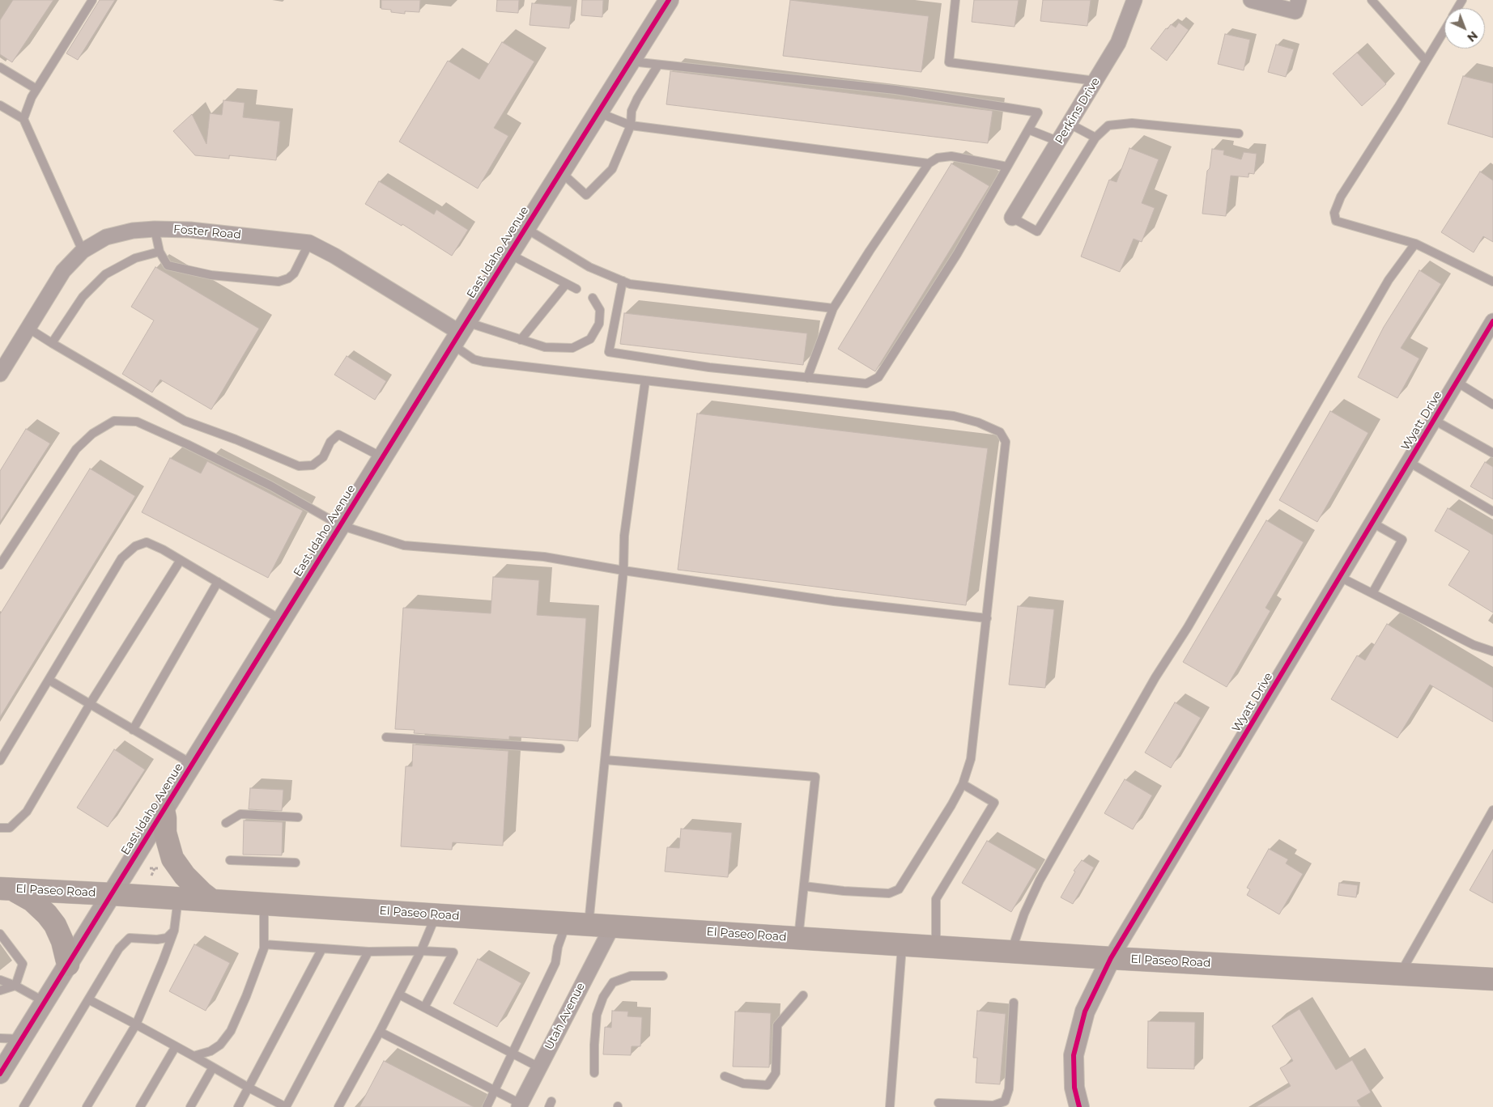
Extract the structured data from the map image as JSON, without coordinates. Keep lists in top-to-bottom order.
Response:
{
  "streets": {
    "main road": ["El Paseo Road"],
    "street": [
      "Perkins Drive",
      "Foster Road",
      "East Idaho Avenue",
      "Wyatt Drive",
      "Utah Avenue"
    ]
  },
  "crossings": [
    ["Foster Road", "East Idaho Avenue"],
    ["East Idaho Avenue", "El Paseo Road"],
    ["Wyatt Drive", "El Paseo Road"],
    ["El Paseo Road", "Utah Avenue"]
  ],
  "north": "bottom right"
}
